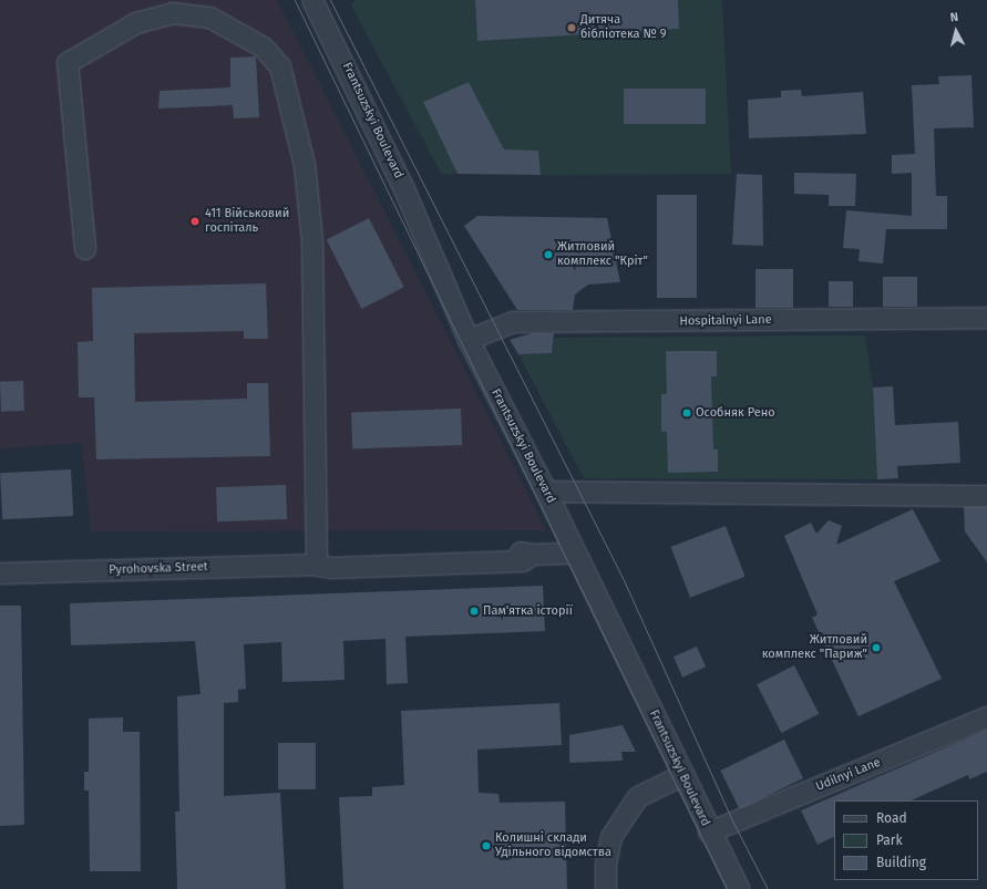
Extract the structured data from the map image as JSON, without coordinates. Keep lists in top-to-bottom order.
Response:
{
  "streets": {
    "street": [
      "Frantsuzskyi Boulevard",
      "Hospitalnyi Lane",
      "Pyrohovska Street",
      "Udilnyi Lane"
    ]
  },
  "crossings": [
    ["Frantsuzskyi Boulevard", "Hospitalnyi Lane"],
    ["Frantsuzskyi Boulevard", "Pyrohovska Street"],
    ["Frantsuzskyi Boulevard", "Udilnyi Lane"]
  ],
  "places": [
    "Дитяча бібліотека № 9",
    "411 Військовий госпіталь",
    "Житловий комплекс \"Кріт\"",
    "Особняк Рено",
    "Пам'ятка історії",
    "Житловий комплекс \"Париж\"",
    "Колишні склади Удільного відомства"
  ],
  "legend": ["Road", "Park", "Building"],
  "north": "top"
}
